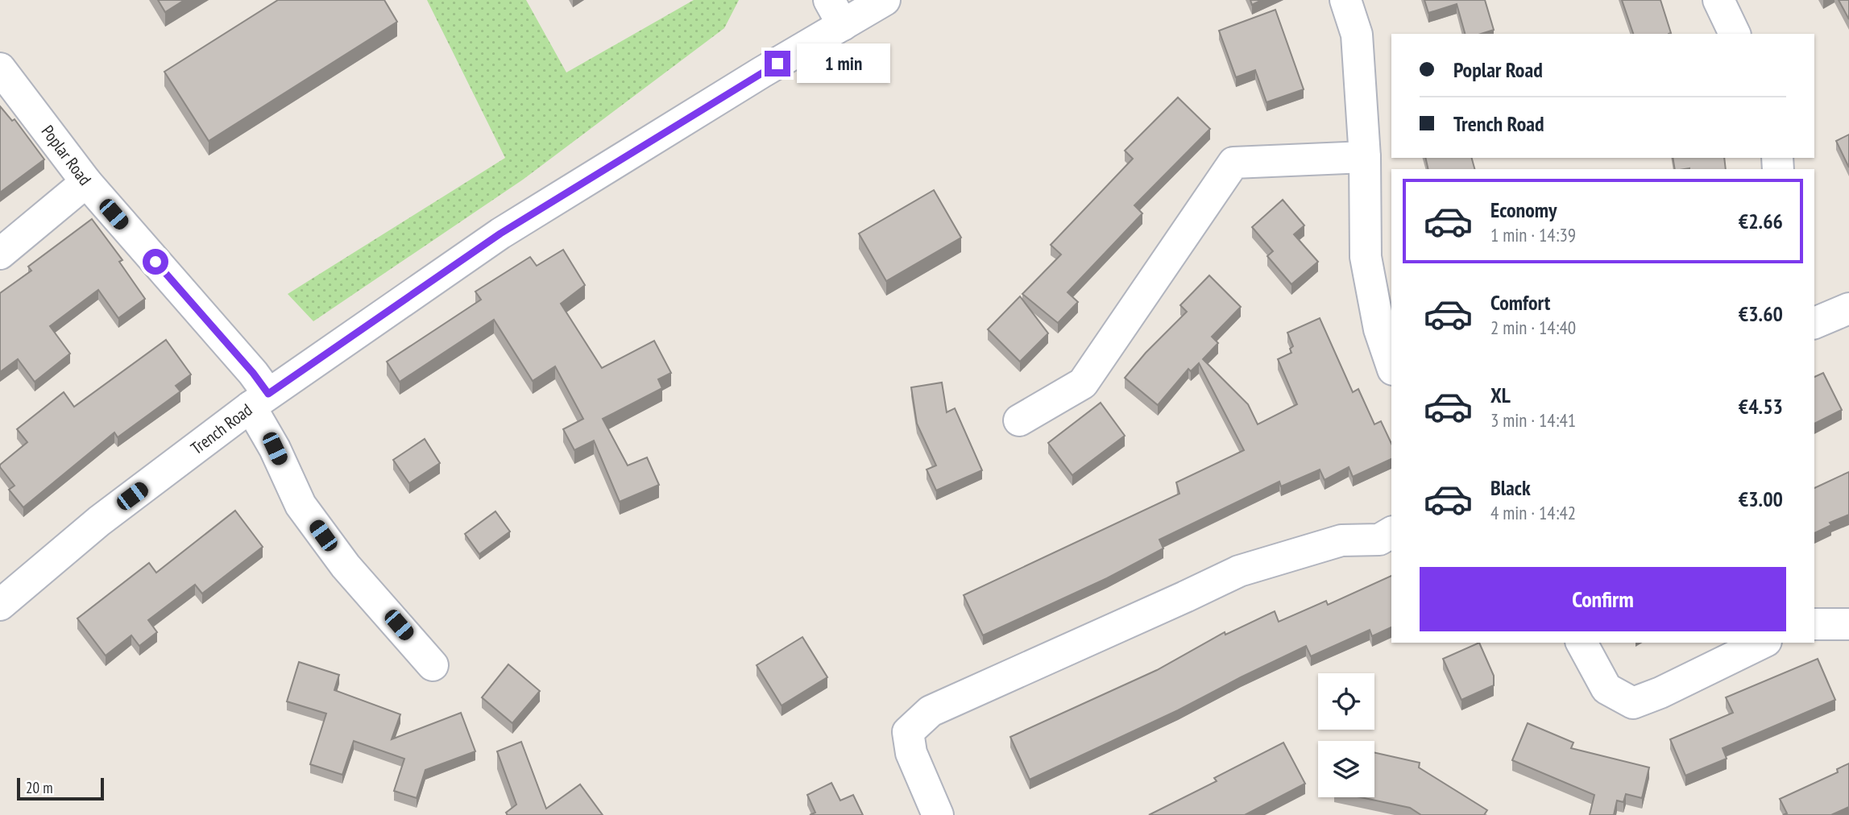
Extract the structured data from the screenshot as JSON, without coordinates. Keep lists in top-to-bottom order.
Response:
{
  "streets": {
    "street": ["Poplar Road", "Trench Road"]
  },
  "crossings": [
    ["Poplar Road", "Trench Road"]
  ],
  "scale_bar": "20 m",
  "page": {
    "banner": ["Poplar Road", "Trench Road"],
    "bubble": "1 min",
    "list": [
      {
        "name": "Economy",
        "note": "1 min · 14:39",
        "value": "€2.66"
      },
      {
        "name": "Comfort",
        "note": "2 min · 14:40",
        "value": "€3.60"
      },
      {
        "name": "XL",
        "note": "3 min · 14:41",
        "value": "€4.53"
      },
      {
        "name": "Black",
        "note": "4 min · 14:42",
        "value": "€3.00"
      }
    ],
    "buttons": "Confirm",
    "scale": "20 m"
  }
}
